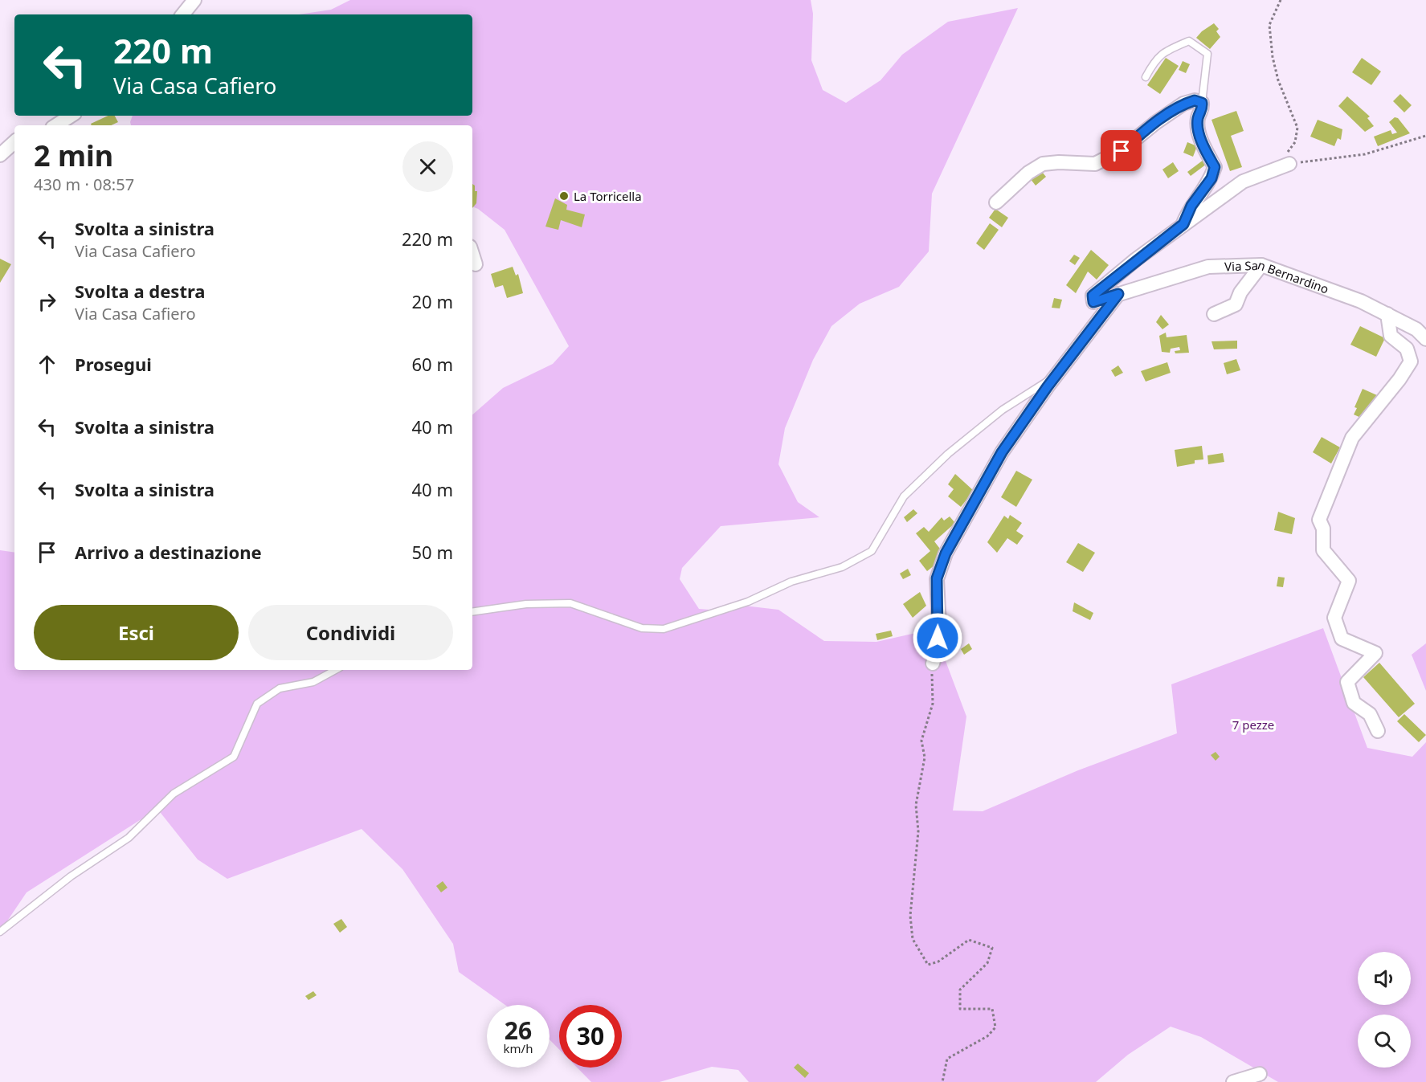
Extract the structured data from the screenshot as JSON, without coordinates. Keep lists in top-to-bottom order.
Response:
{
  "streets": {
    "street": ["Via San Bernardino"]
  },
  "parks": ["7 pezze"],
  "places": ["La Torricella"],
  "page": {
    "turn": ["220 m", "Via Casa Cafiero"],
    "heading": ["2 min", "430 m · 08:57"],
    "list": [
      {
        "name": "Svolta a sinistra",
        "note": "Via Casa Cafiero",
        "value": "220 m"
      },
      {
        "name": "Svolta a destra",
        "note": "Via Casa Cafiero",
        "value": "20 m"
      },
      {
        "name": "Prosegui",
        "value": "60 m"
      },
      {
        "name": "Svolta a sinistra",
        "value": "40 m"
      },
      {
        "name": "Svolta a sinistra",
        "value": "40 m"
      },
      {
        "name": "Arrivo a destinazione",
        "value": "50 m"
      }
    ],
    "buttons": ["Esci", "Condividi"],
    "speed": "26 km/h",
    "limit": "30"
  }
}
